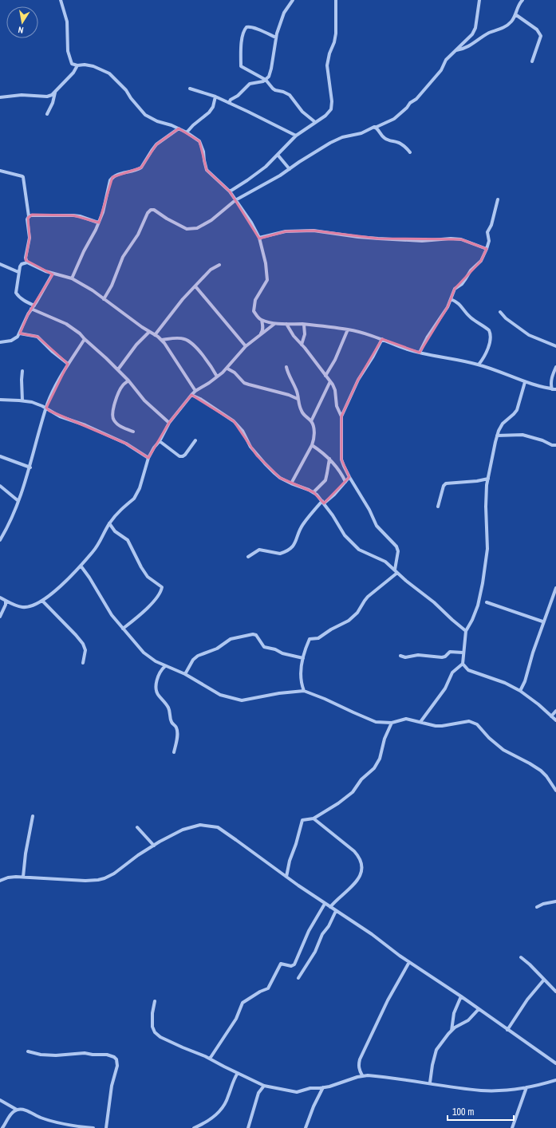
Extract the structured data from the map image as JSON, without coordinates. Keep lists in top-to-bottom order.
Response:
{
  "scale_bar": "100 m",
  "north": "bottom"
}
